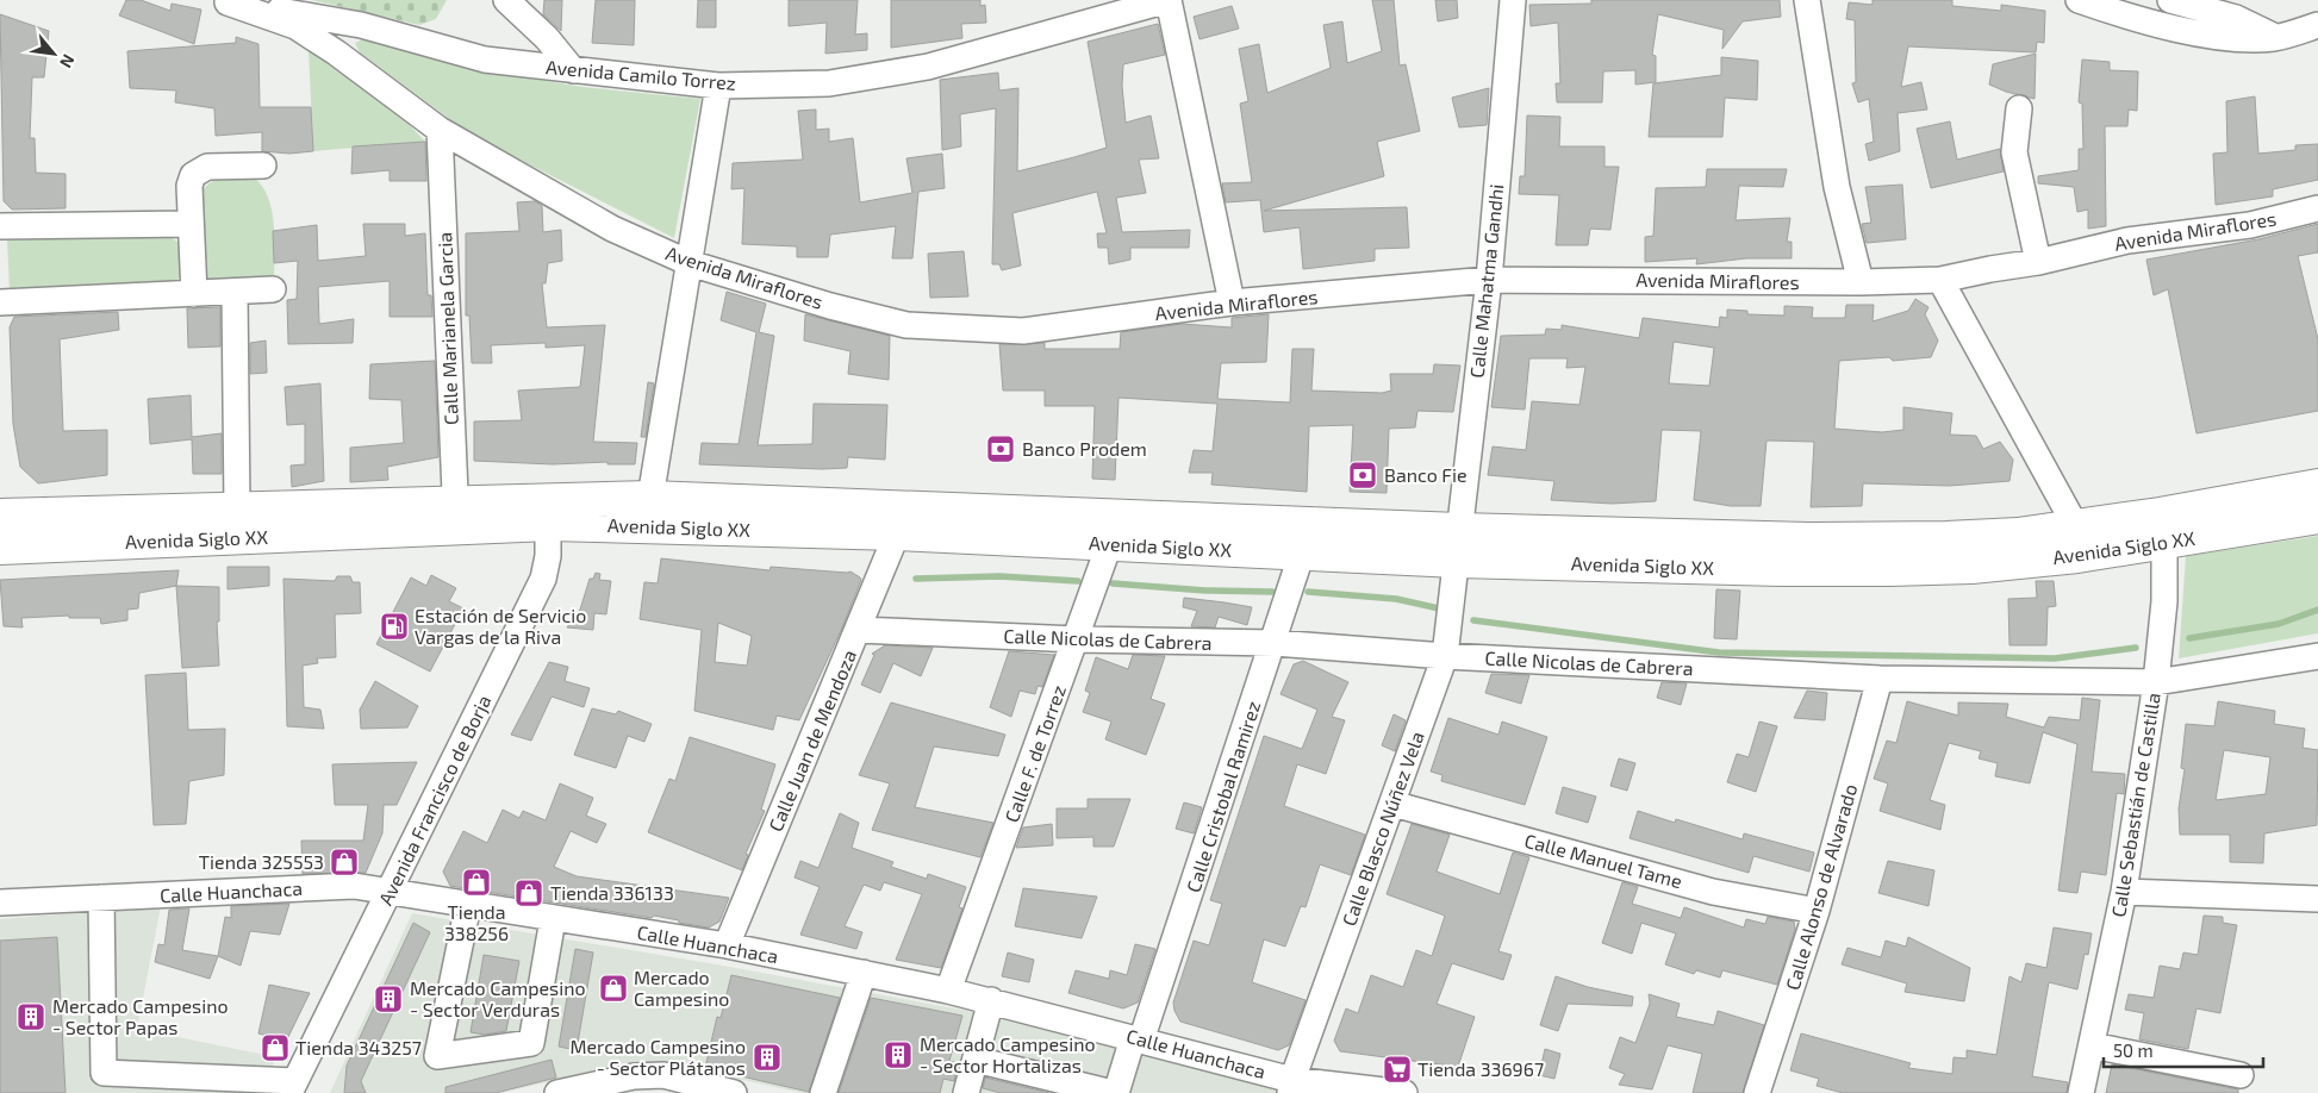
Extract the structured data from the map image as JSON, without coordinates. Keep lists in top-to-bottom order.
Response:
{
  "streets": {
    "highway": ["Avenida Siglo XX"],
    "street": [
      "Avenida Camilo Torrez",
      "Avenida Miraflores",
      "Calle Mahatma Gandhi",
      "Calle Marianela Garcia",
      "Calle Nicolas de Cabrera",
      "Calle Juan de Mendoza",
      "Calle F. de Torrez",
      "Calle Cristobal Ramirez",
      "Avenida Francisco de Borja",
      "Calle Sebastián de Castilla",
      "Calle Blasco Núñez Vela",
      "Calle Manuel Tame",
      "Calle Alonso de Alvarado",
      "Calle Huanchaca"
    ]
  },
  "crossings": [
    ["Avenida Camilo Torrez", "Avenida Miraflores"],
    ["Avenida Miraflores", "Calle Mahatma Gandhi"],
    ["Avenida Miraflores", "Calle Marianela Garcia"],
    ["Calle Mahatma Gandhi", "Avenida Siglo XX"],
    ["Calle Mahatma Gandhi", "Calle Blasco Núñez Vela"],
    ["Calle Marianela Garcia", "Avenida Siglo XX"],
    ["Avenida Siglo XX", "Calle Juan de Mendoza"],
    ["Avenida Siglo XX", "Calle F. de Torrez"],
    ["Avenida Siglo XX", "Calle Cristobal Ramirez"],
    ["Avenida Siglo XX", "Avenida Francisco de Borja"],
    ["Avenida Siglo XX", "Calle Sebastián de Castilla"],
    ["Avenida Siglo XX", "Calle Blasco Núñez Vela"],
    ["Calle Nicolas de Cabrera", "Calle Juan de Mendoza"],
    ["Calle Nicolas de Cabrera", "Calle F. de Torrez"],
    ["Calle Nicolas de Cabrera", "Calle Cristobal Ramirez"],
    ["Calle Nicolas de Cabrera", "Calle Sebastián de Castilla"],
    ["Calle Nicolas de Cabrera", "Calle Blasco Núñez Vela"],
    ["Calle Nicolas de Cabrera", "Calle Alonso de Alvarado"],
    ["Calle Juan de Mendoza", "Calle Huanchaca"],
    ["Calle F. de Torrez", "Calle Huanchaca"],
    ["Calle Cristobal Ramirez", "Calle Huanchaca"],
    ["Avenida Francisco de Borja", "Calle Huanchaca"],
    ["Calle Blasco Núñez Vela", "Calle Manuel Tame"],
    ["Calle Blasco Núñez Vela", "Calle Huanchaca"],
    ["Calle Manuel Tame", "Calle Alonso de Alvarado"]
  ],
  "places": {
    "bank": ["Banco Prodem", "Banco Fie"],
    "fuel station": ["Estación de Servicio Vargas de la Riva"],
    "shop": [
      "Tienda 325553",
      "Tienda 338256",
      "Tienda 336133",
      "Mercado Campesino",
      "Tienda 343257"
    ],
    "building": [
      "Mercado Campesino - Sector Verduras",
      "Mercado Campesino - Sector Papas",
      "Mercado Campesino - Sector Hortalizas",
      "Mercado Campesino - Sector Plátanos"
    ],
    "supermarket": ["Tienda 336967"]
  },
  "scale_bar": "50 m",
  "north": "bottom right"
}
